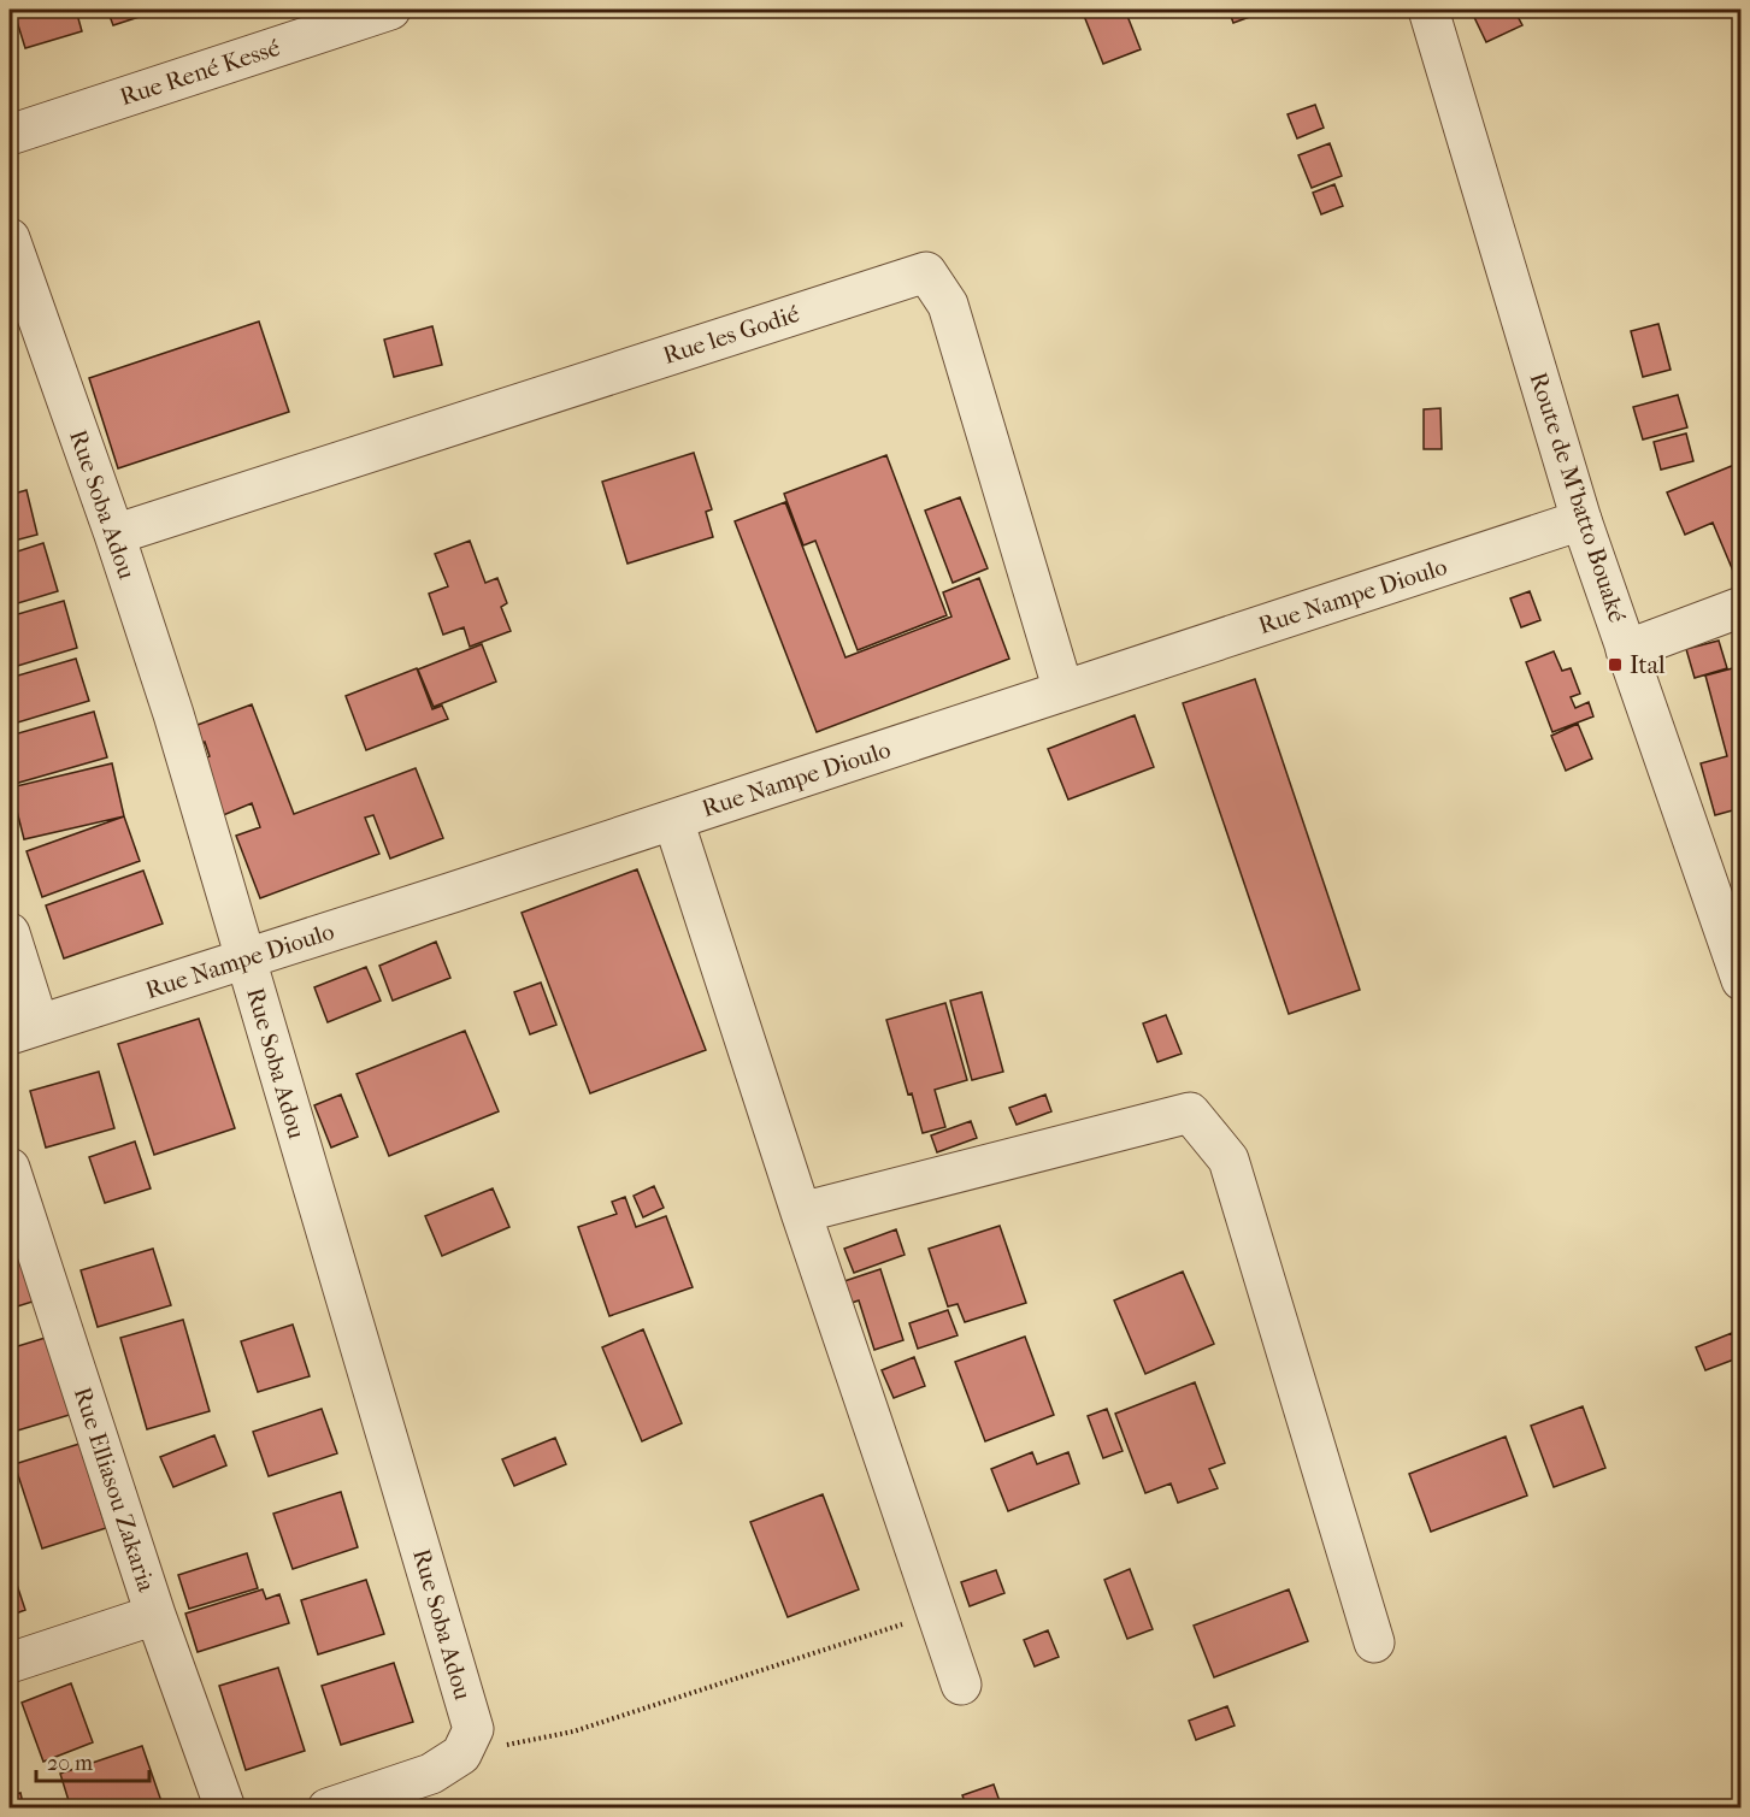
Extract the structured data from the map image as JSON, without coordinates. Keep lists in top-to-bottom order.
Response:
{
  "streets": {
    "street": [
      "Rue René Kessé",
      "Rue les Godié",
      "Route de M'batto Bouaké",
      "Rue Soba Adou",
      "Rue Nampe Dioulo",
      "Rue Elliasou Zakaria"
    ]
  },
  "crossings": [
    ["Rue les Godié", "Rue Soba Adou"],
    ["Rue les Godié", "Rue Nampe Dioulo"],
    ["Route de M'batto Bouaké", "Rue Nampe Dioulo"],
    ["Rue Soba Adou", "Rue Nampe Dioulo"]
  ],
  "places": {
    "transit": ["Ital"]
  },
  "scale_bar": "20 m"
}
